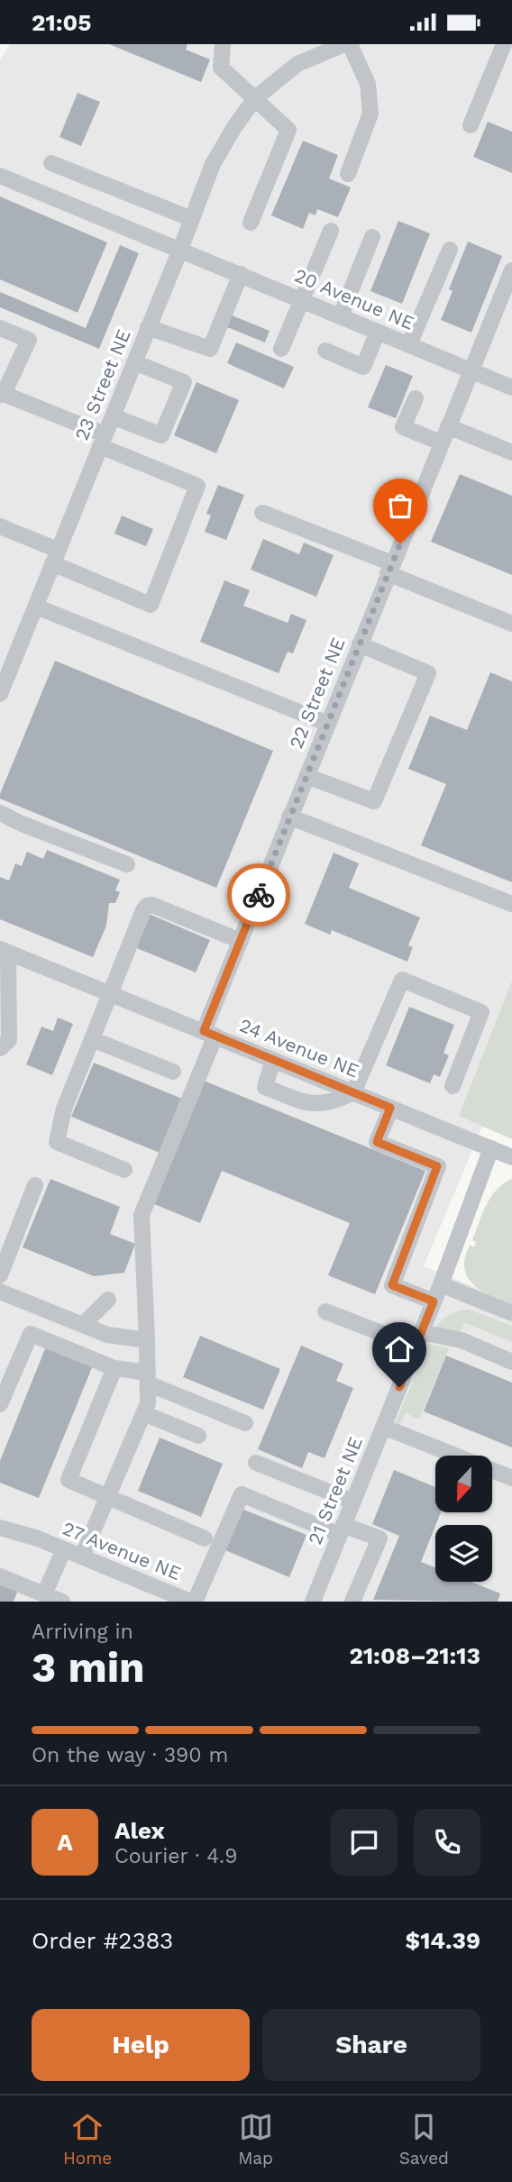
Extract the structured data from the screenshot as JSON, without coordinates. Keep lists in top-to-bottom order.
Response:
{
  "streets": {
    "street": [
      "20 Avenue NE",
      "23 Street NE",
      "22 Street NE",
      "24 Avenue NE",
      "21 Street NE",
      "27 Avenue NE"
    ]
  },
  "crossings": [
    ["20 Avenue NE", "23 Street NE"],
    ["20 Avenue NE", "22 Street NE"],
    ["22 Street NE", "24 Avenue NE"],
    ["24 Avenue NE", "21 Street NE"]
  ],
  "north": "bottom",
  "page": {
    "status": "21:05",
    "heading": ["3 min", "Arriving in", "21:08–21:13"],
    "panel": [
      "Alex",
      "Courier · 4.9",
      "Order #2383",
      "$14.39"
    ],
    "bar": "On the way · 390 m",
    "round": "A",
    "buttons": ["Help", "Share"],
    "tabs": ["Home", "Map", "Saved"]
  }
}
